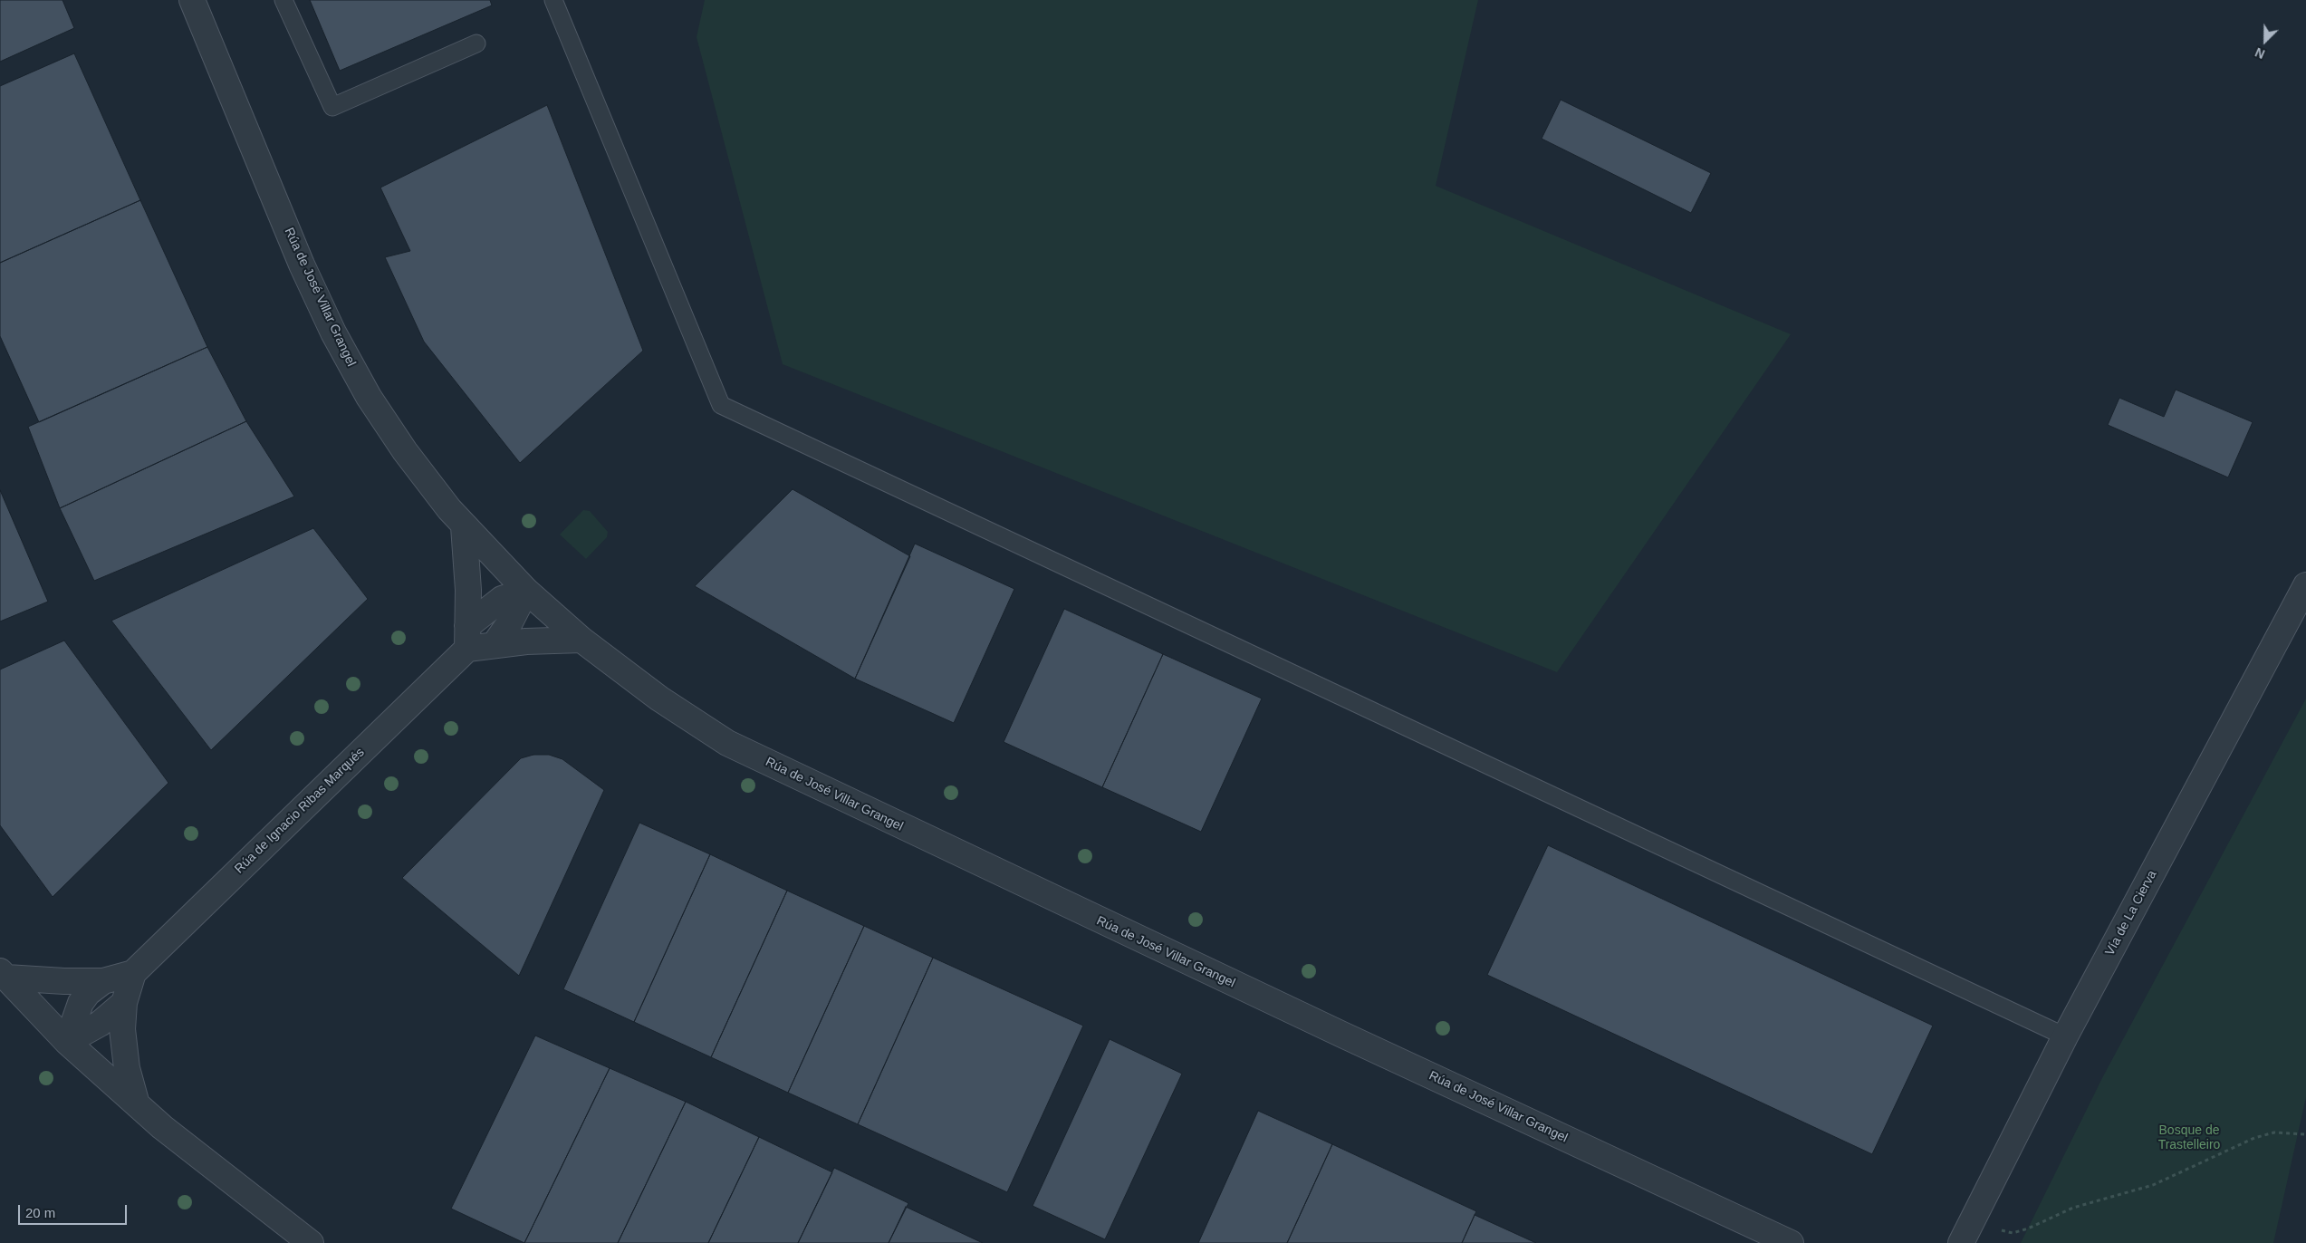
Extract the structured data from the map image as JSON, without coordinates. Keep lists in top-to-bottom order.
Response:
{
  "streets": {
    "street": ["Rúa de José Villar Grangel", "Rúa de Ignacio Ribas Marqués", "Vía de La Cierva"]
  },
  "crossings": [
    ["Rúa de José Villar Grangel", "Rúa de Ignacio Ribas Marqués"]
  ],
  "parks": ["Bosque de Trastelleiro"],
  "scale_bar": "20 m",
  "north": "bottom left"
}
